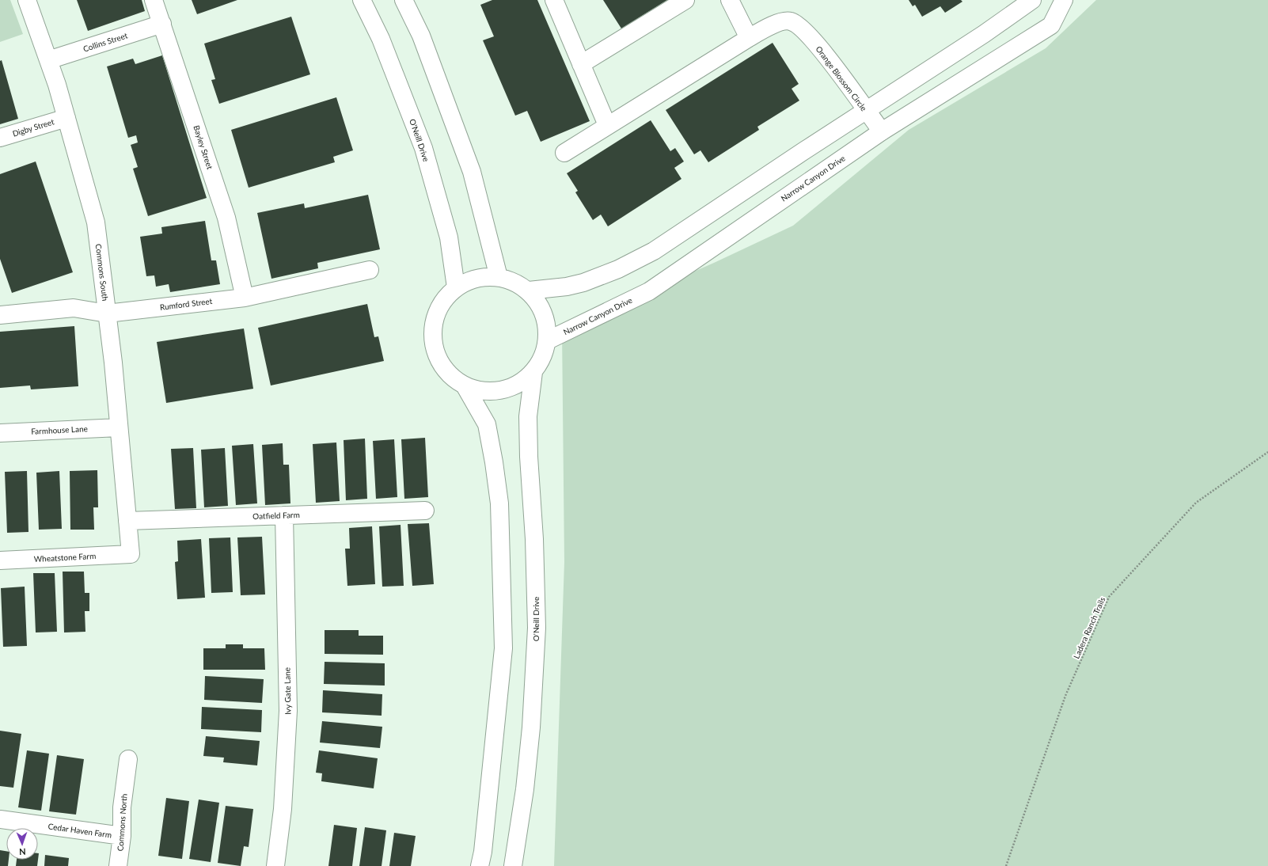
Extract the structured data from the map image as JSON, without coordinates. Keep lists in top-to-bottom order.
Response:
{
  "streets": {
    "street": [
      "Collins Street",
      "Orange Blossom Circle",
      "Digby Street",
      "O'Neill Drive",
      "Bayley Street",
      "Narrow Canyon Drive",
      "Commons South",
      "Rumford Street",
      "Farmhouse Lane",
      "Oatfield Farm",
      "Wheatstone Farm",
      "Ivy Gate Lane",
      "Commons North",
      "Cedar Haven Farm"
    ],
    "path": ["Ladera Ranch Trails"]
  },
  "crossings": [
    ["Collins Street", "Bayley Street"],
    ["Collins Street", "Commons South"],
    ["Orange Blossom Circle", "Narrow Canyon Drive"],
    ["Digby Street", "Commons South"],
    ["O'Neill Drive", "Narrow Canyon Drive"],
    ["Bayley Street", "Rumford Street"],
    ["Commons South", "Rumford Street"],
    ["Commons South", "Farmhouse Lane"],
    ["Commons South", "Oatfield Farm"],
    ["Commons South", "Wheatstone Farm"],
    ["Oatfield Farm", "Ivy Gate Lane"],
    ["Commons North", "Cedar Haven Farm"]
  ],
  "north": "bottom"
}
